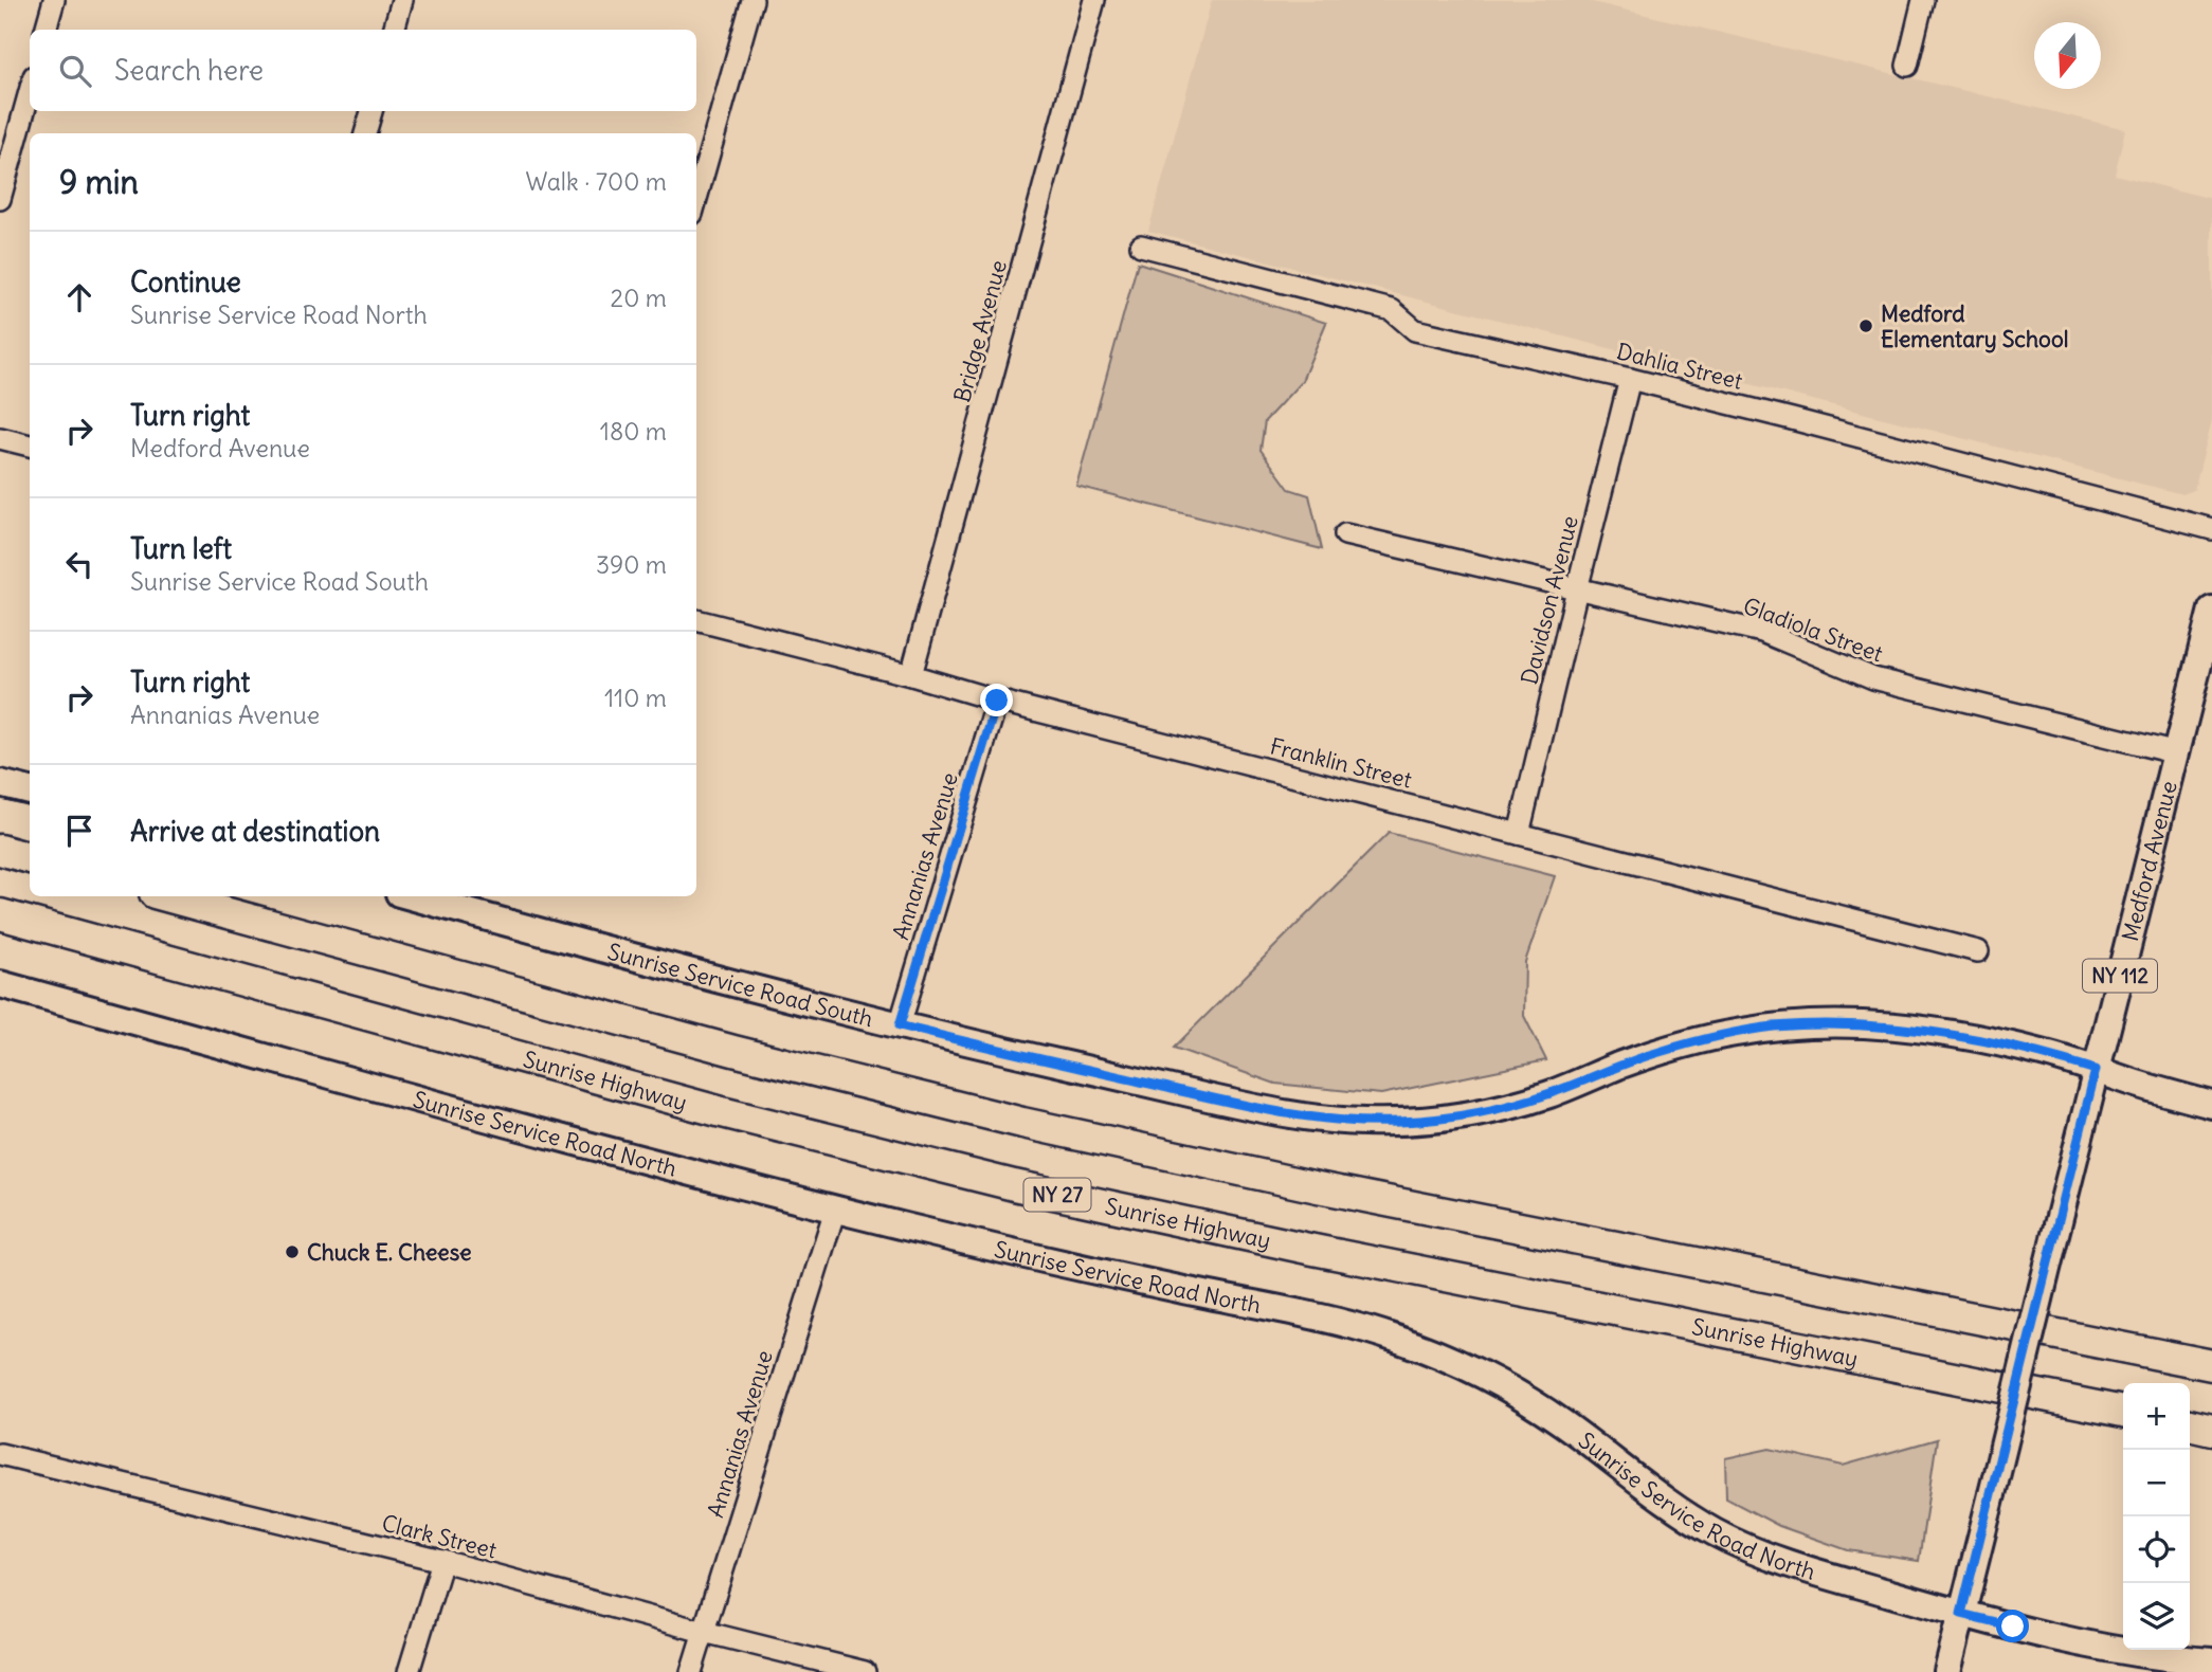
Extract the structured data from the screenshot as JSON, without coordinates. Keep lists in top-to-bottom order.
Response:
{
  "streets": {
    "highway": ["Sunrise Highway", "NY 27"],
    "main road": [
      "Medford Avenue",
      "NY 112",
      "Sunrise Service Road South",
      "Sunrise Service Road North"
    ],
    "street": [
      "Bridge Avenue",
      "Dahlia Street",
      "Davidson Avenue",
      "Gladiola Street",
      "Franklin Street",
      "Annanias Avenue",
      "Clark Street"
    ]
  },
  "crossings": [
    ["Bridge Avenue", "Franklin Street"],
    ["Dahlia Street", "Davidson Avenue"],
    ["Davidson Avenue", "Gladiola Street"],
    ["Davidson Avenue", "Franklin Street"],
    ["Gladiola Street", "Medford Avenue"],
    ["Franklin Street", "Annanias Avenue"],
    ["Annanias Avenue", "Sunrise Service Road South"],
    ["Annanias Avenue", "Sunrise Service Road North"],
    ["Annanias Avenue", "Clark Street"],
    ["Medford Avenue", "Sunrise Service Road South"],
    ["Medford Avenue", "Sunrise Service Road North"]
  ],
  "places": ["Medford Elementary School", "Chuck E. Cheese"],
  "north": "bottom",
  "page": {
    "search": "Search here",
    "heading": ["9 min", "Walk · 700 m"],
    "list": [
      ["Continue", "Sunrise Service Road North", "20 m"],
      ["Turn right", "Medford Avenue", "180 m"],
      ["Turn left", "Sunrise Service Road South", "390 m"],
      ["Turn right", "Annanias Avenue", "110 m"],
      "Arrive at destination"
    ],
    "map_buttons": ["+", "−"]
  }
}
